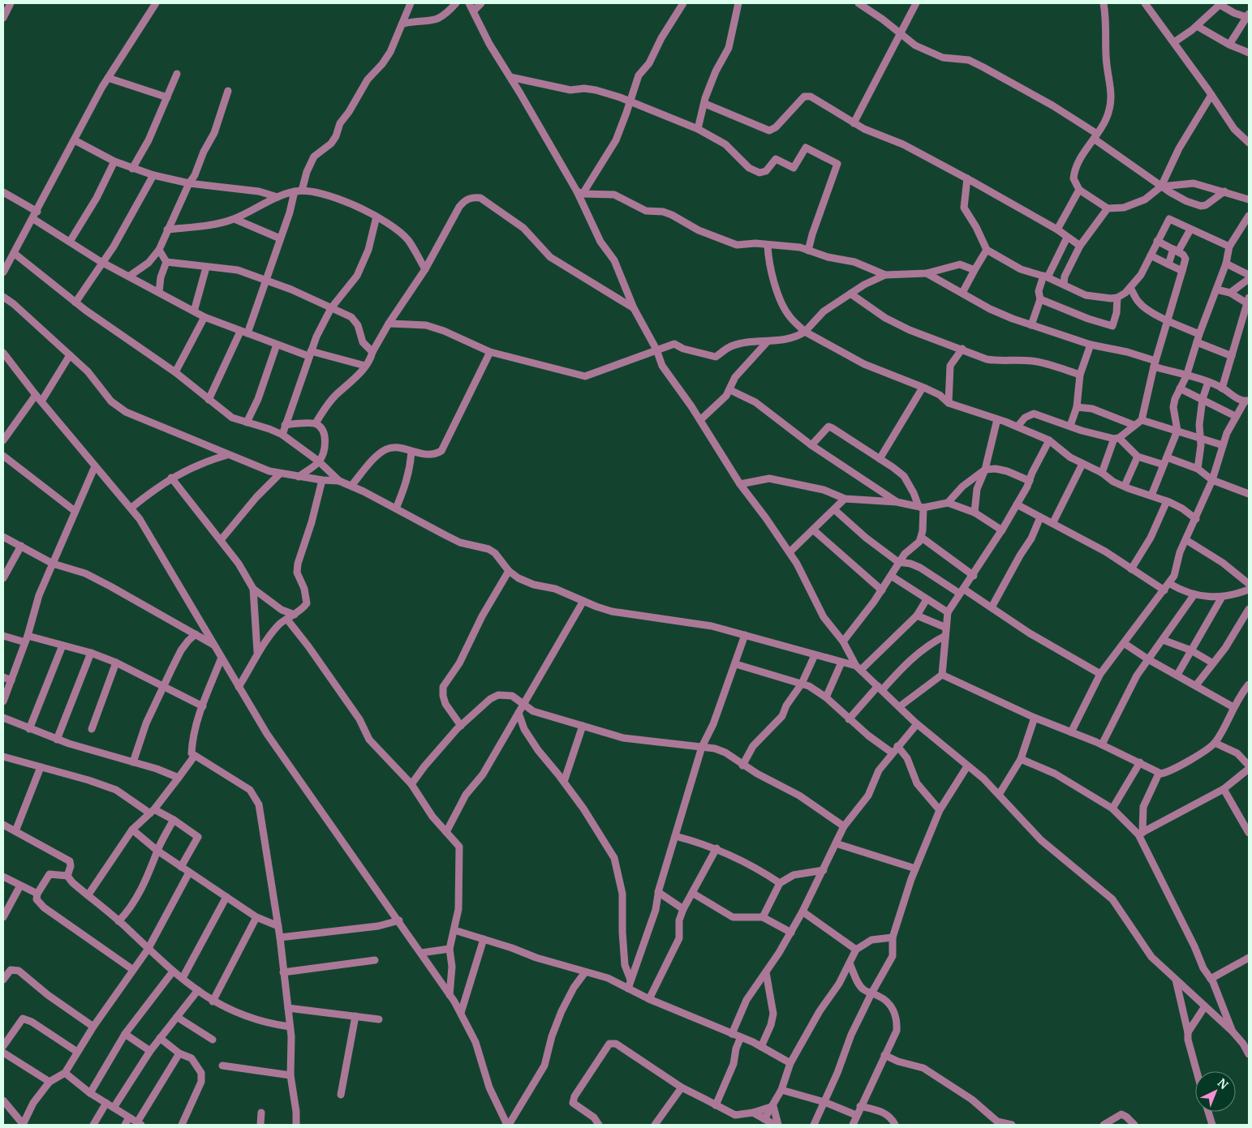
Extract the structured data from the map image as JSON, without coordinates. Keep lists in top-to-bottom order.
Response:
{
  "north": "top right"
}
